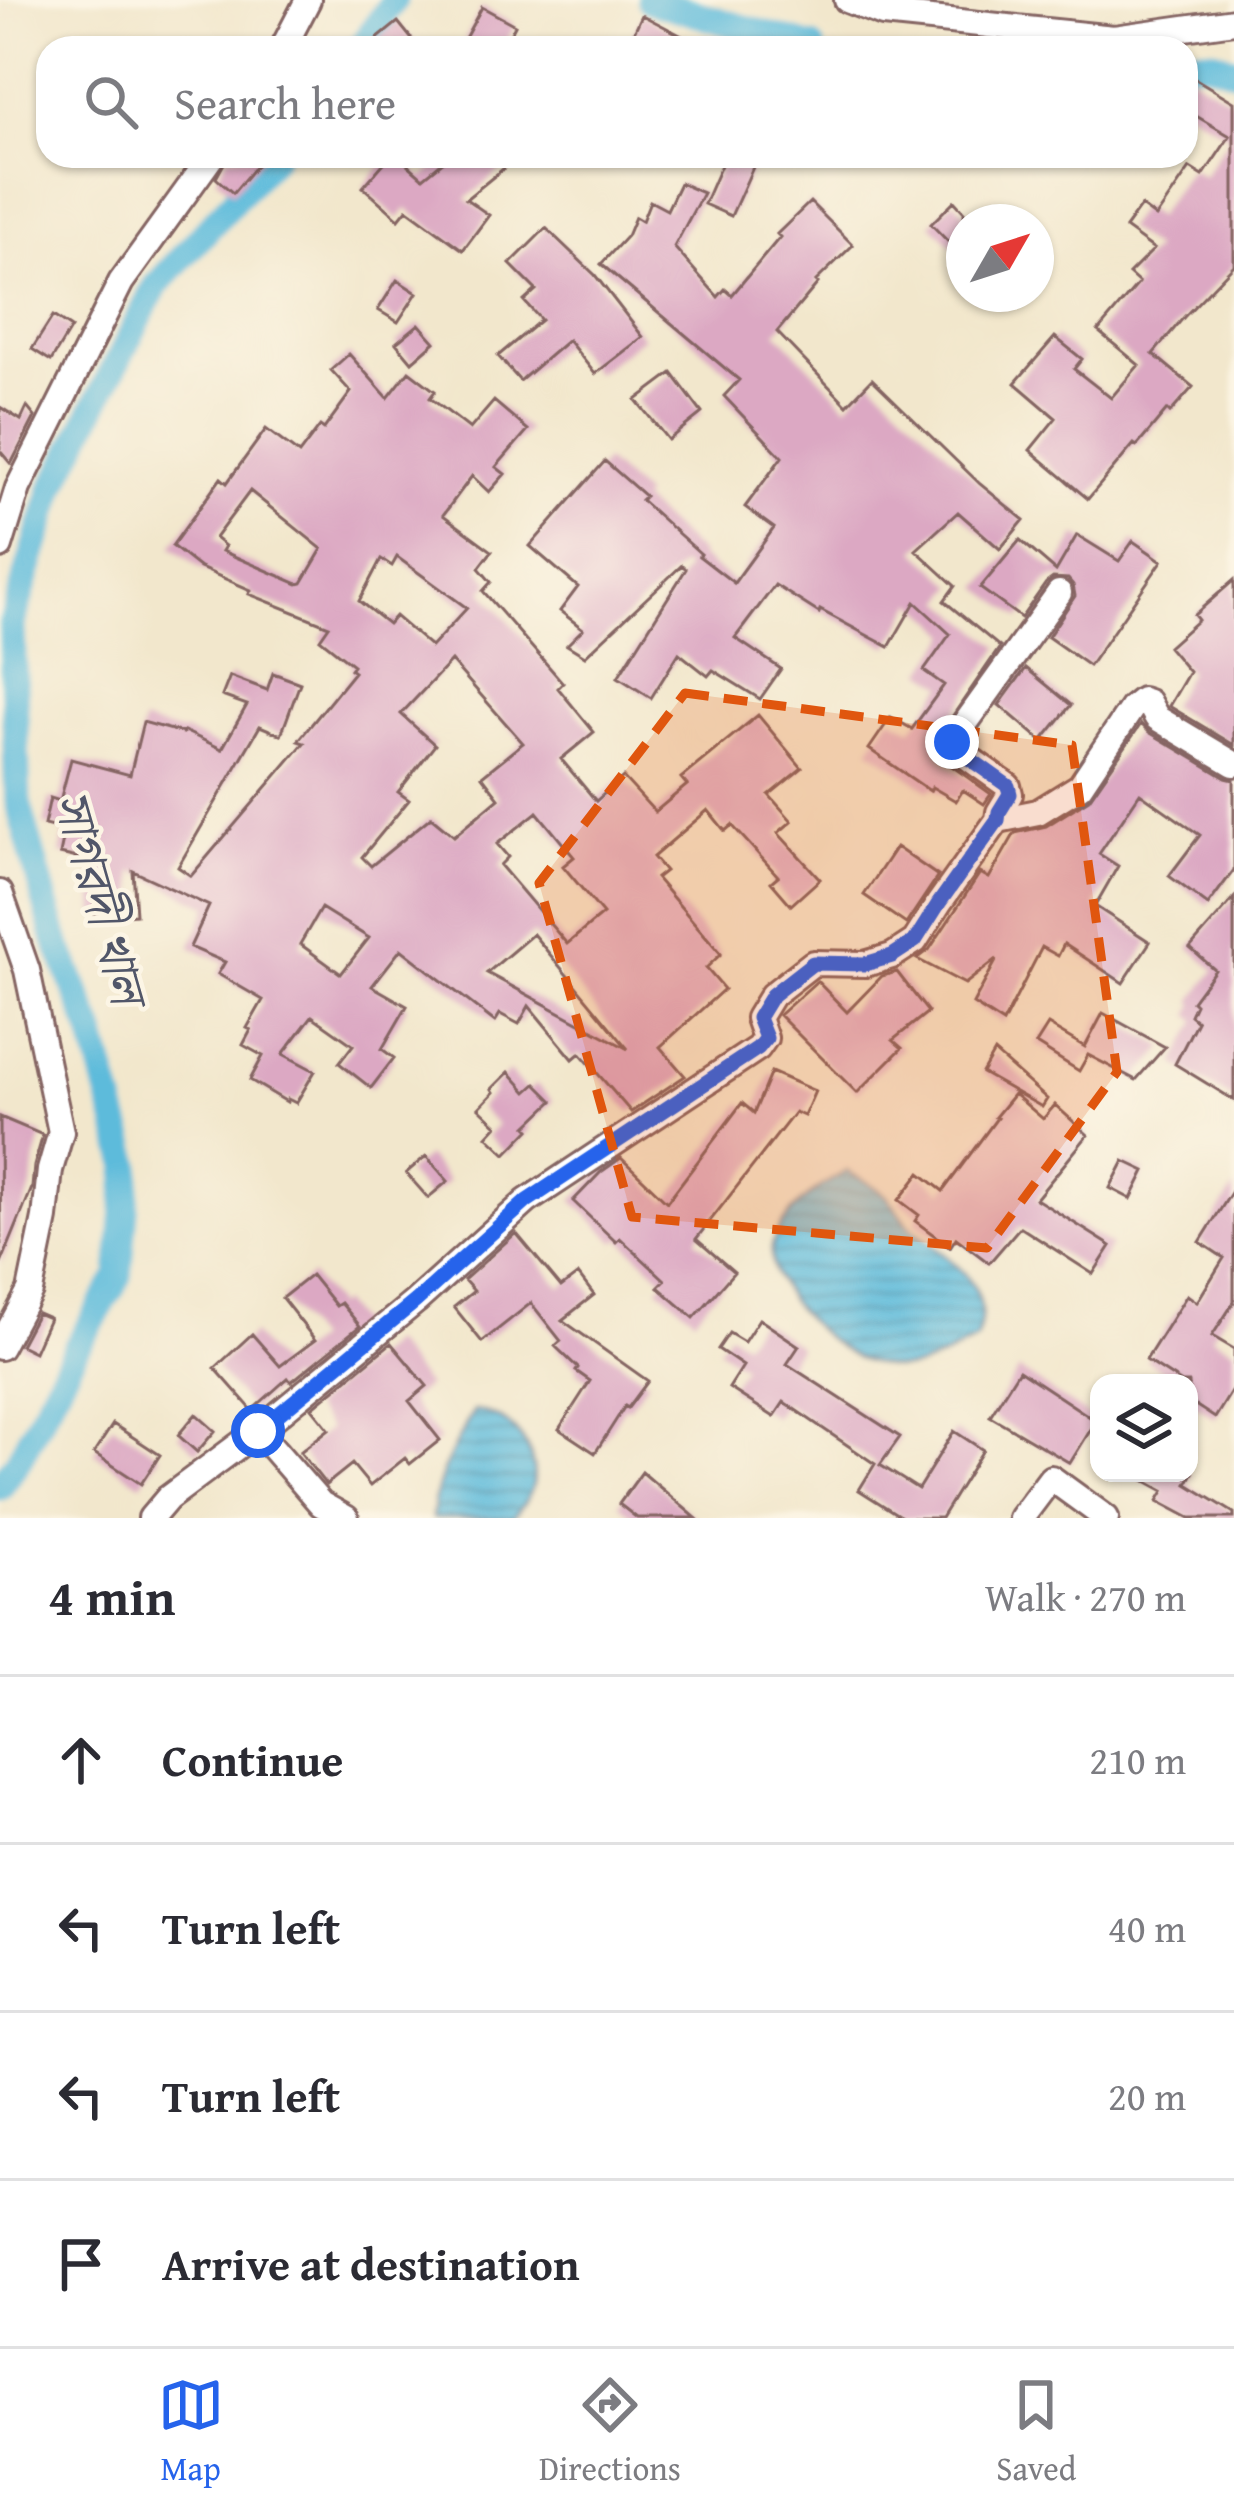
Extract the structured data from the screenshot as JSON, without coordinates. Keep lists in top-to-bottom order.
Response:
{
  "water": ["সাগরদী খাল"],
  "north": "top right",
  "page": {
    "search": "Search here",
    "heading": ["4 min", "Walk · 270 m"],
    "list": [
      ["Continue", "210 m"],
      ["Turn left", "40 m"],
      ["Turn left", "20 m"],
      "Arrive at destination"
    ],
    "nav": ["Map", "Directions", "Saved"]
  }
}
